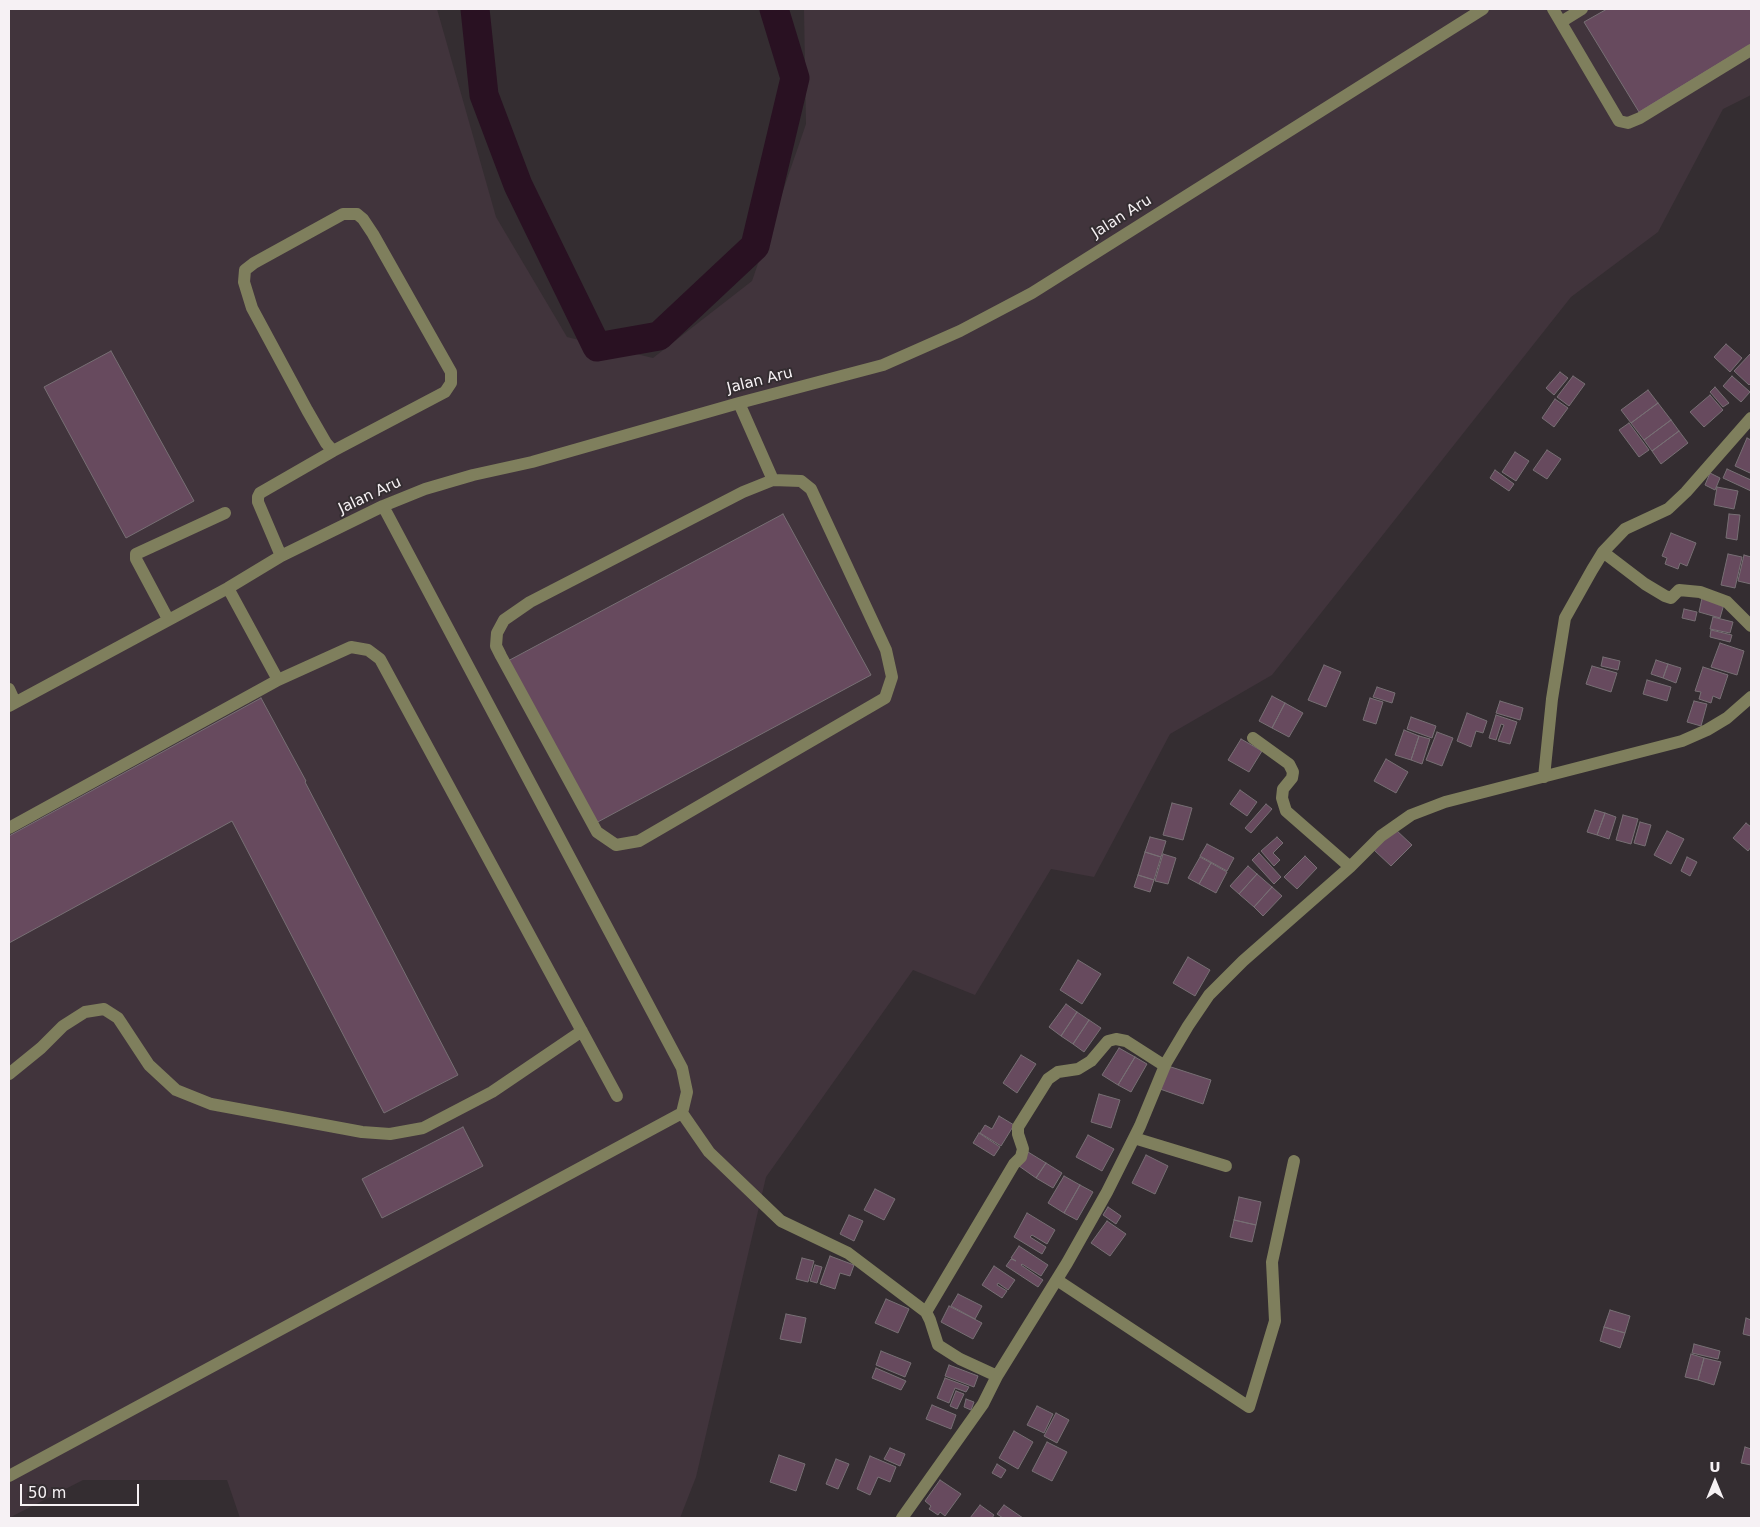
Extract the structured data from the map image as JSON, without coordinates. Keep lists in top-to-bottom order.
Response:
{
  "streets": {
    "street": ["Jalan Aru"]
  },
  "scale_bar": "50 m",
  "north": "top"
}
